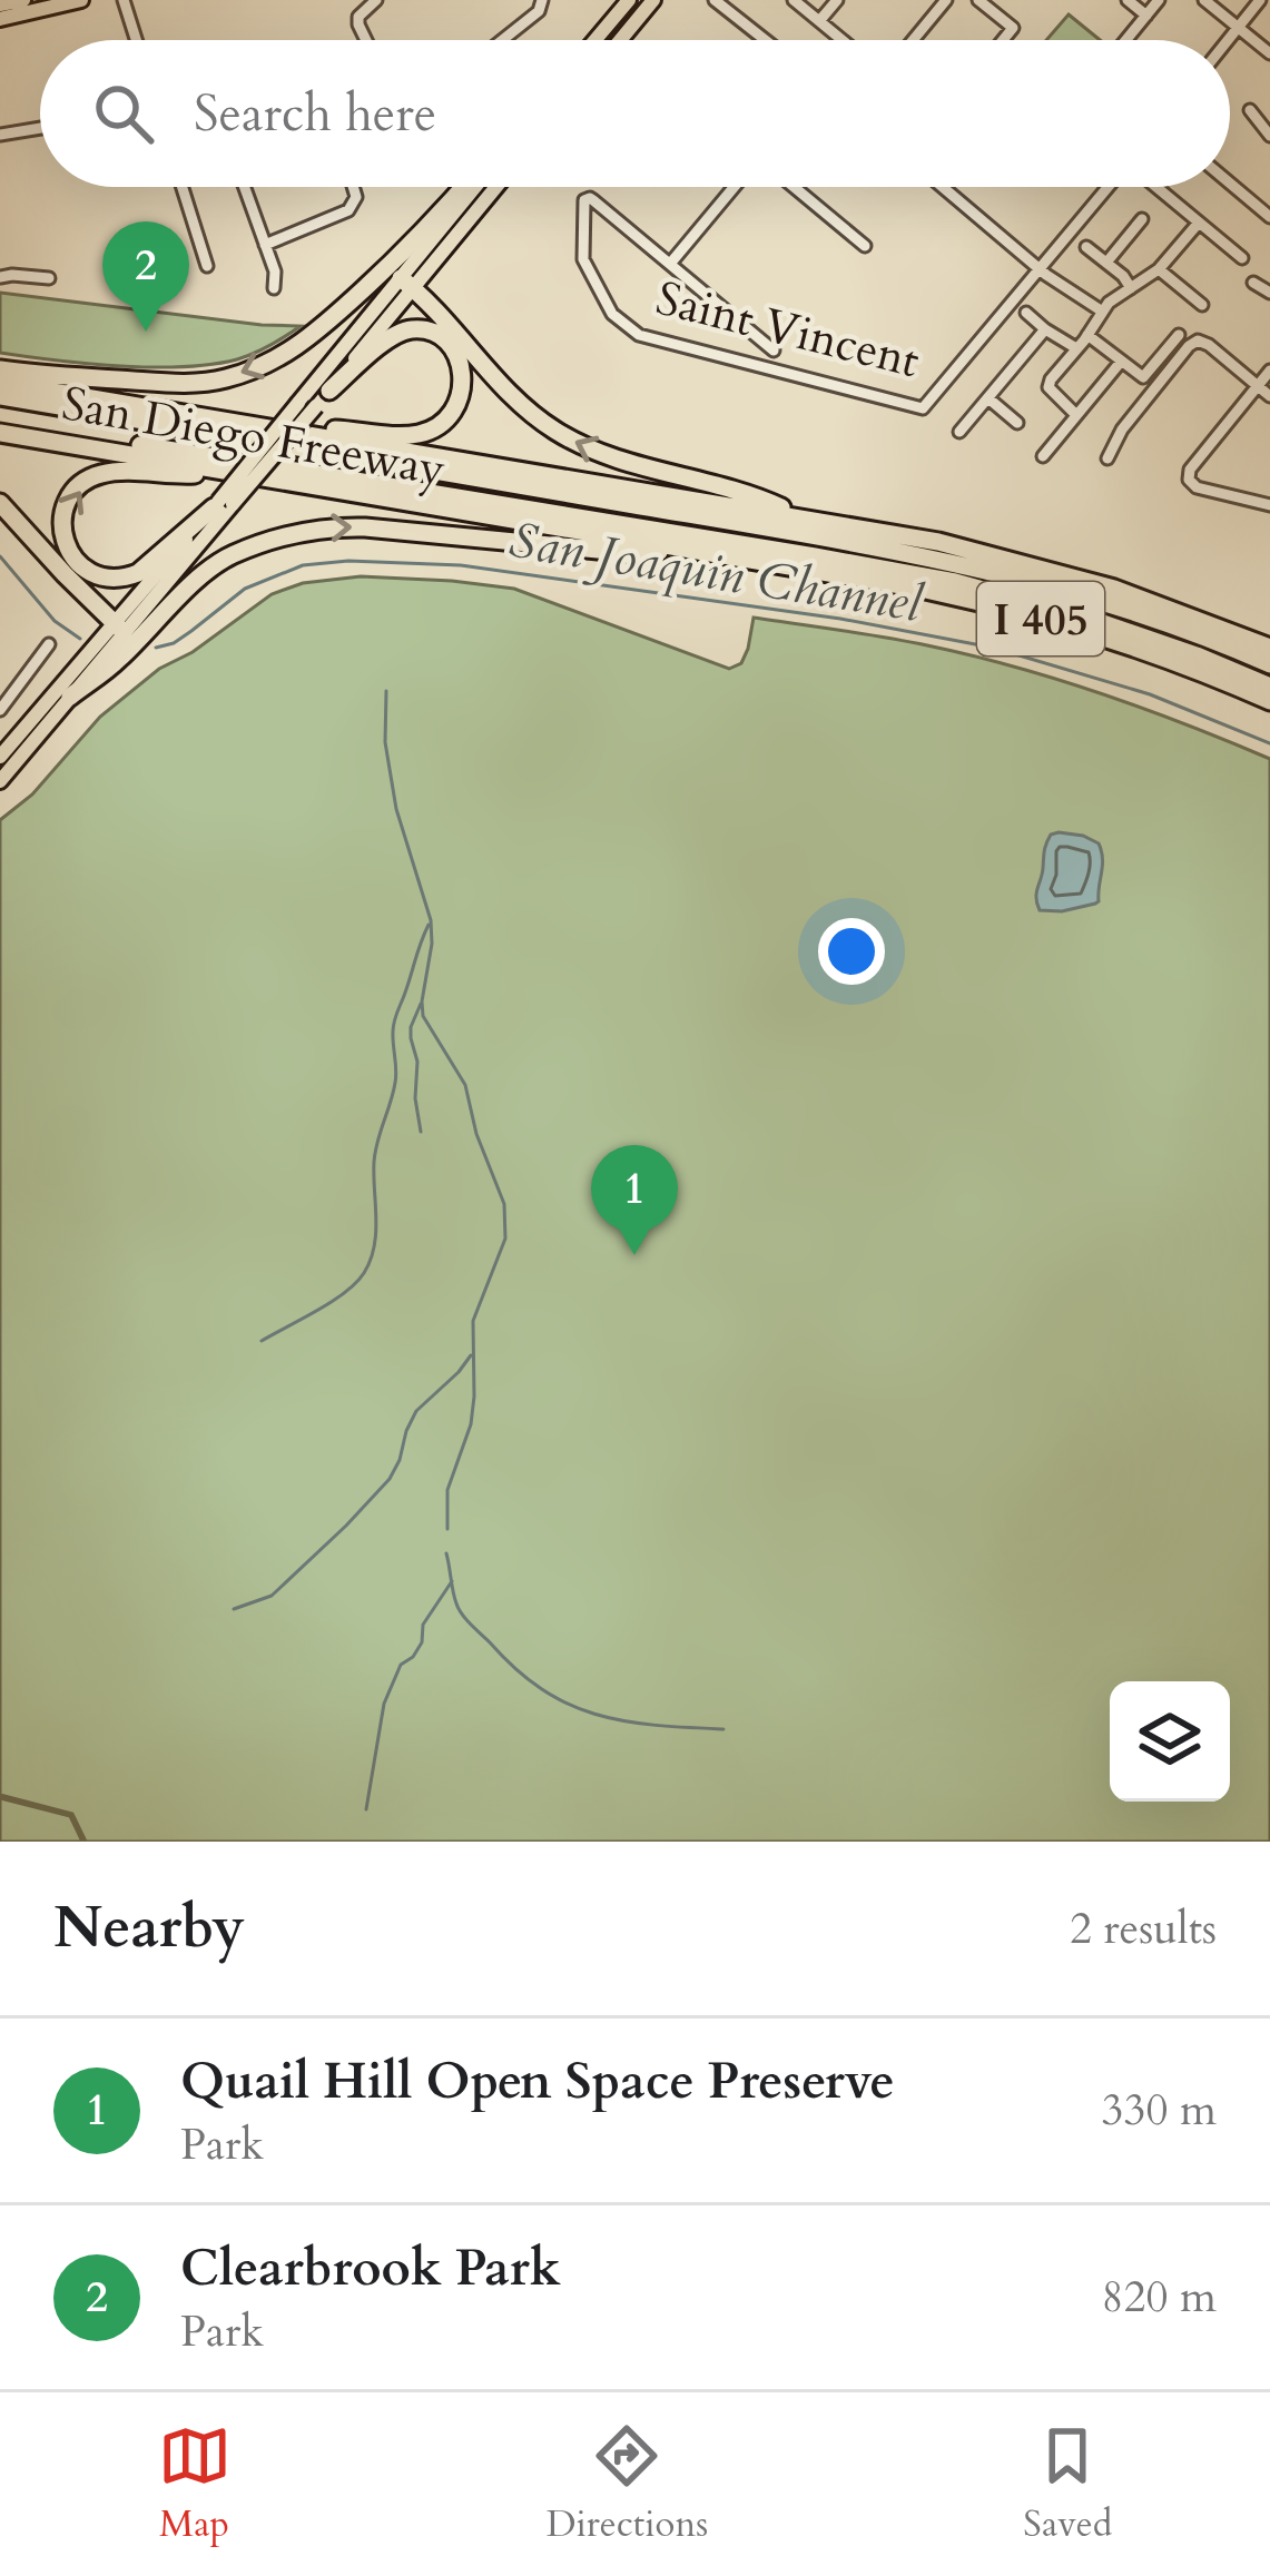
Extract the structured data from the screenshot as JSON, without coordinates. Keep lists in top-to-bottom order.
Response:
{
  "streets": {
    "highway": ["San Diego Freeway", "I 405"],
    "street": ["Saint Vincent"]
  },
  "water": ["San Joaquin Channel"],
  "page": {
    "search": "Search here",
    "pins": ["2", "1"],
    "heading": ["Nearby", "2 results"],
    "list": [
      {
        "mark": "1",
        "name": "Quail Hill Open Space Preserve",
        "note": "Park",
        "value": "330 m"
      },
      {
        "mark": "2",
        "name": "Clearbrook Park",
        "note": "Park",
        "value": "820 m"
      }
    ],
    "nav": ["Map", "Directions", "Saved"]
  }
}
